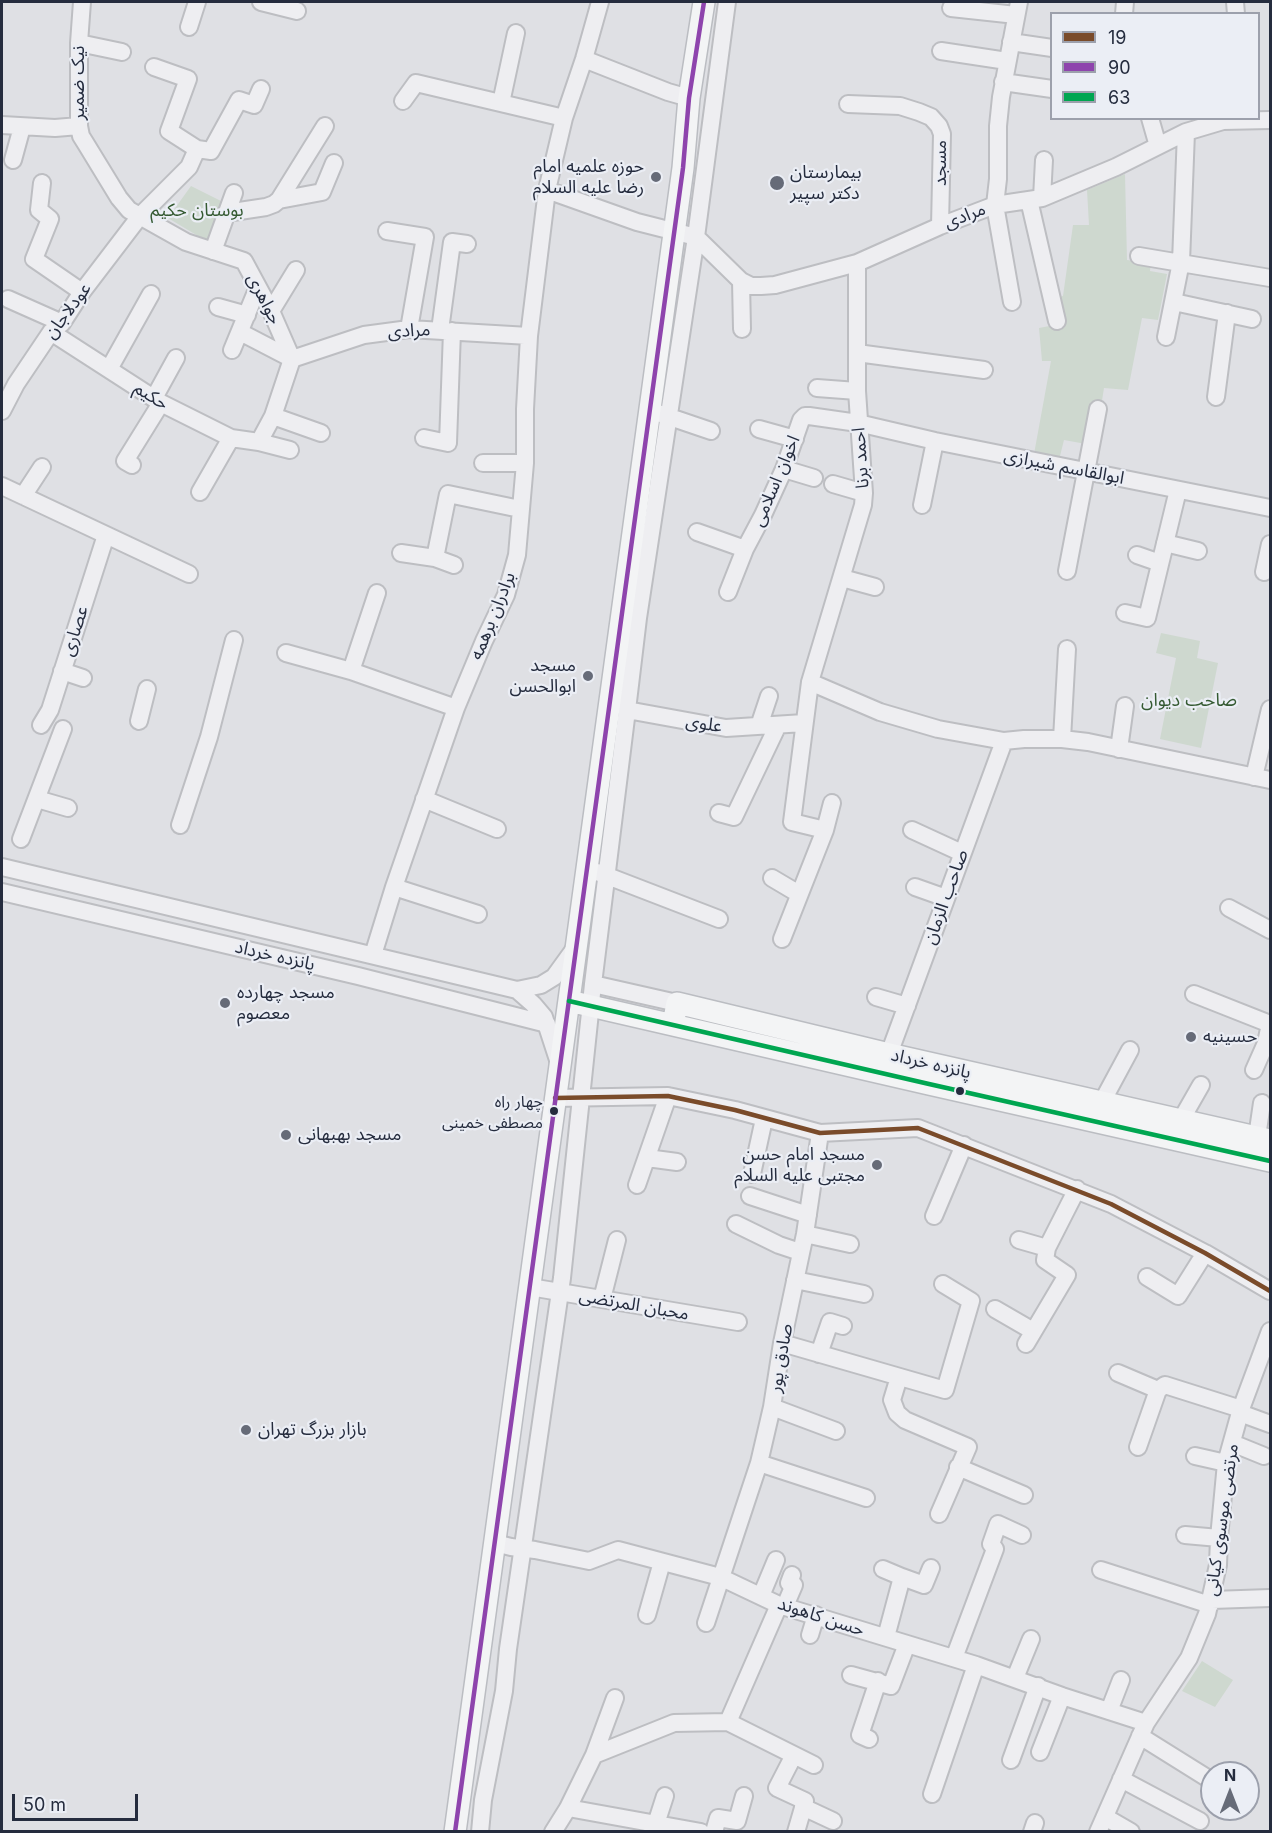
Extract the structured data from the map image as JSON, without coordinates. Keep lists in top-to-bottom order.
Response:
{
  "streets": {
    "main road": ["پانزده خرداد"],
    "street": [
      "نیک ضمیر",
      "مسجد",
      "مرادی",
      "جواهری",
      "عودلاجان",
      "حکیم",
      "احمد برنا",
      "ابوالقاسم شیرازی",
      "اخوان اسلامی",
      "برادران برهمه",
      "عصاری",
      "علوی",
      "صاحب الزمان",
      "محبان المرتضی",
      "صادق پور",
      "مرتضی موسوی کیانی",
      "حسن کاهوند"
    ]
  },
  "crossings": [
    ["نیک ضمیر", "جواهری"],
    ["نیک ضمیر", "عودلاجان"],
    ["مسجد", "مرادی"],
    ["مرادی", "جواهری"],
    ["مرادی", "احمد برنا"],
    ["مرادی", "برادران برهمه"],
    ["جواهری", "عودلاجان"],
    ["عودلاجان", "حکیم"],
    ["احمد برنا", "ابوالقاسم شیرازی"],
    ["احمد برنا", "اخوان اسلامی"],
    ["احمد برنا", "علوی"],
    ["ابوالقاسم شیرازی", "اخوان اسلامی"],
    ["برادران برهمه", "پانزده خرداد"],
    ["صاحب الزمان", "پانزده خرداد"],
    ["صادق پور", "حسن کاهوند"],
    ["مرتضی موسوی کیانی", "حسن کاهوند"]
  ],
  "parks": ["بوستان حکیم", "صاحب دیوان"],
  "places": [
    "حوزه علمیه امام رضا علیه السلام",
    "بیمارستان دکتر سپیر",
    "مسجد ابوالحسن",
    "مسجد چهارده معصوم",
    "حسینیه",
    "چهار راه مصطفی خمینی",
    "مسجد بهبهانی",
    "مسجد امام حسن مجتبی علیه السلام",
    "بازار بزرگ تهران"
  ],
  "lines": ["transit line 90", "transit line 63", "transit line 19"],
  "legend": ["19", "90", "63"],
  "scale_bar": "50 m",
  "north": "top"
}
